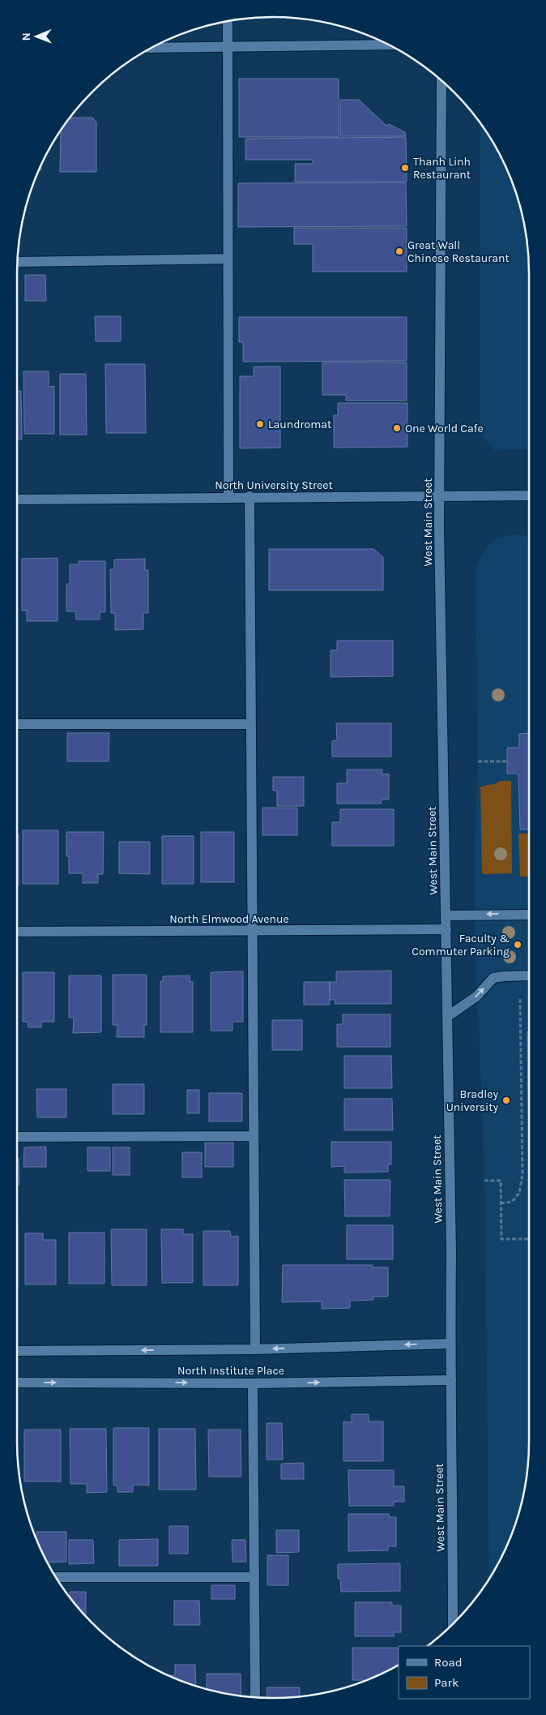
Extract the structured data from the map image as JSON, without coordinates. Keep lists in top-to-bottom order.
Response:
{
  "streets": {
    "main road": [
      "North University Street",
      "West Main Street",
      "North Elmwood Avenue",
      "North Institute Place"
    ]
  },
  "crossings": [
    ["North University Street", "West Main Street"],
    ["West Main Street", "North Elmwood Avenue"],
    ["West Main Street", "North Institute Place"]
  ],
  "places": [
    "Thanh Linh Restaurant",
    "Great Wall Chinese Restaurant",
    "Laundromat",
    "One World Cafe",
    "Faculty & Commuter Parking",
    "Bradley University"
  ],
  "legend": ["Road", "Park"],
  "north": "left"
}
